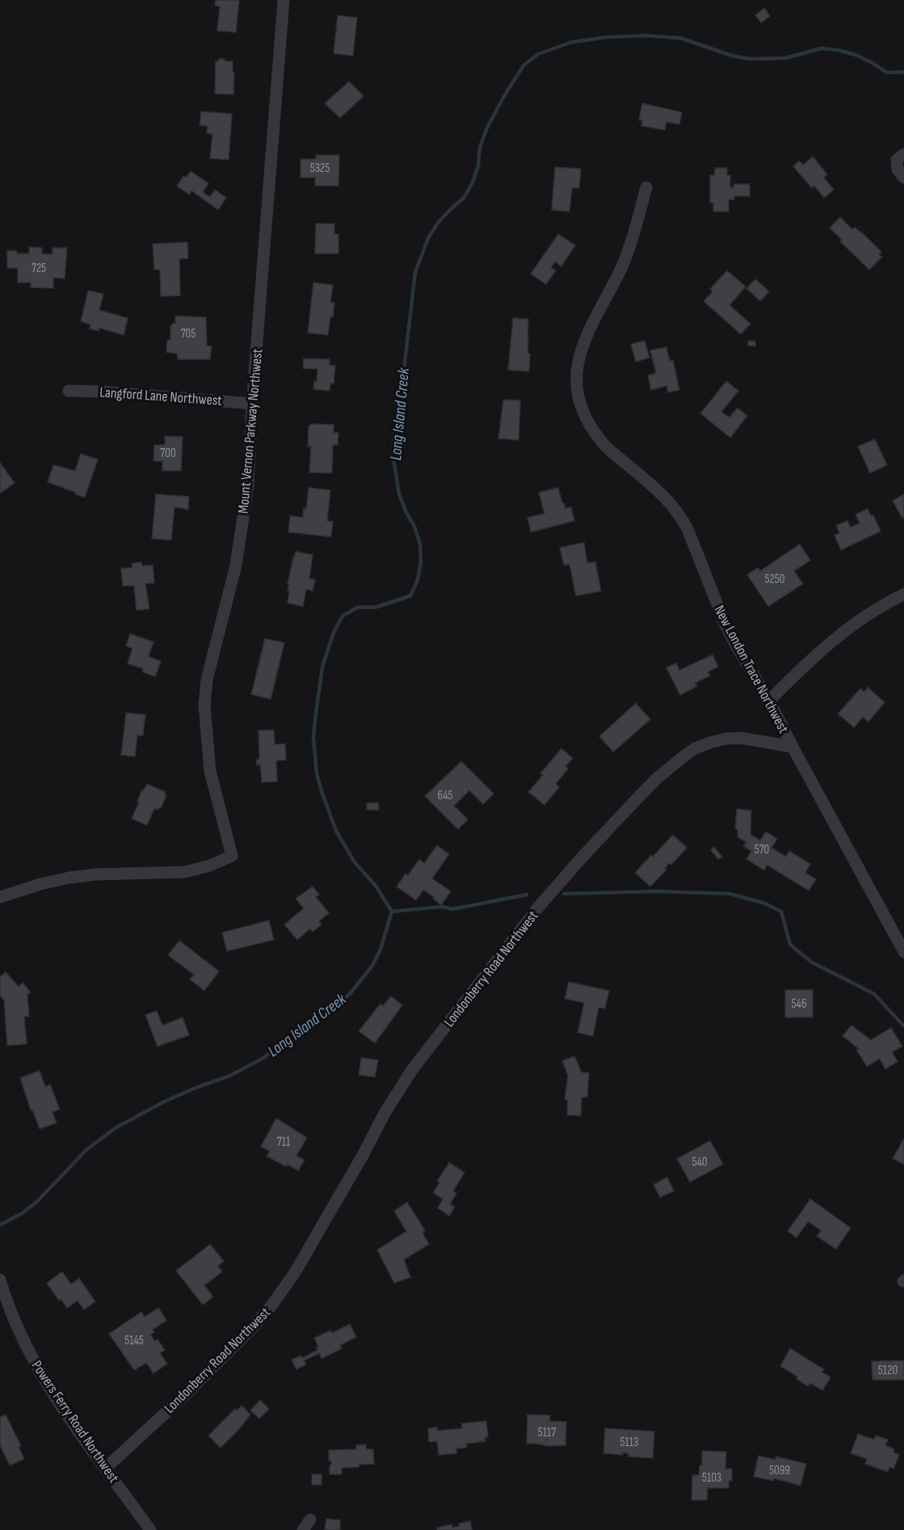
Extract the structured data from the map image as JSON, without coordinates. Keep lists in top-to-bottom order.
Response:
{
  "streets": {
    "street": [
      "Langford Lane Northwest",
      "Mount Vernon Parkway Northwest",
      "New London Trace Northwest",
      "Londonberry Road Northwest",
      "Powers Ferry Road Northwest"
    ]
  },
  "crossings": [
    ["Langford Lane Northwest", "Mount Vernon Parkway Northwest"],
    ["New London Trace Northwest", "Londonberry Road Northwest"],
    ["Londonberry Road Northwest", "Powers Ferry Road Northwest"]
  ],
  "water": ["Long Island Creek"],
  "house_numbers": [
    "5325",
    "725",
    "705",
    "700",
    "5250",
    "645",
    "570",
    "546",
    "711",
    "540",
    "5145",
    "5120",
    "5117",
    "5113",
    "5099",
    "5103"
  ]
}
